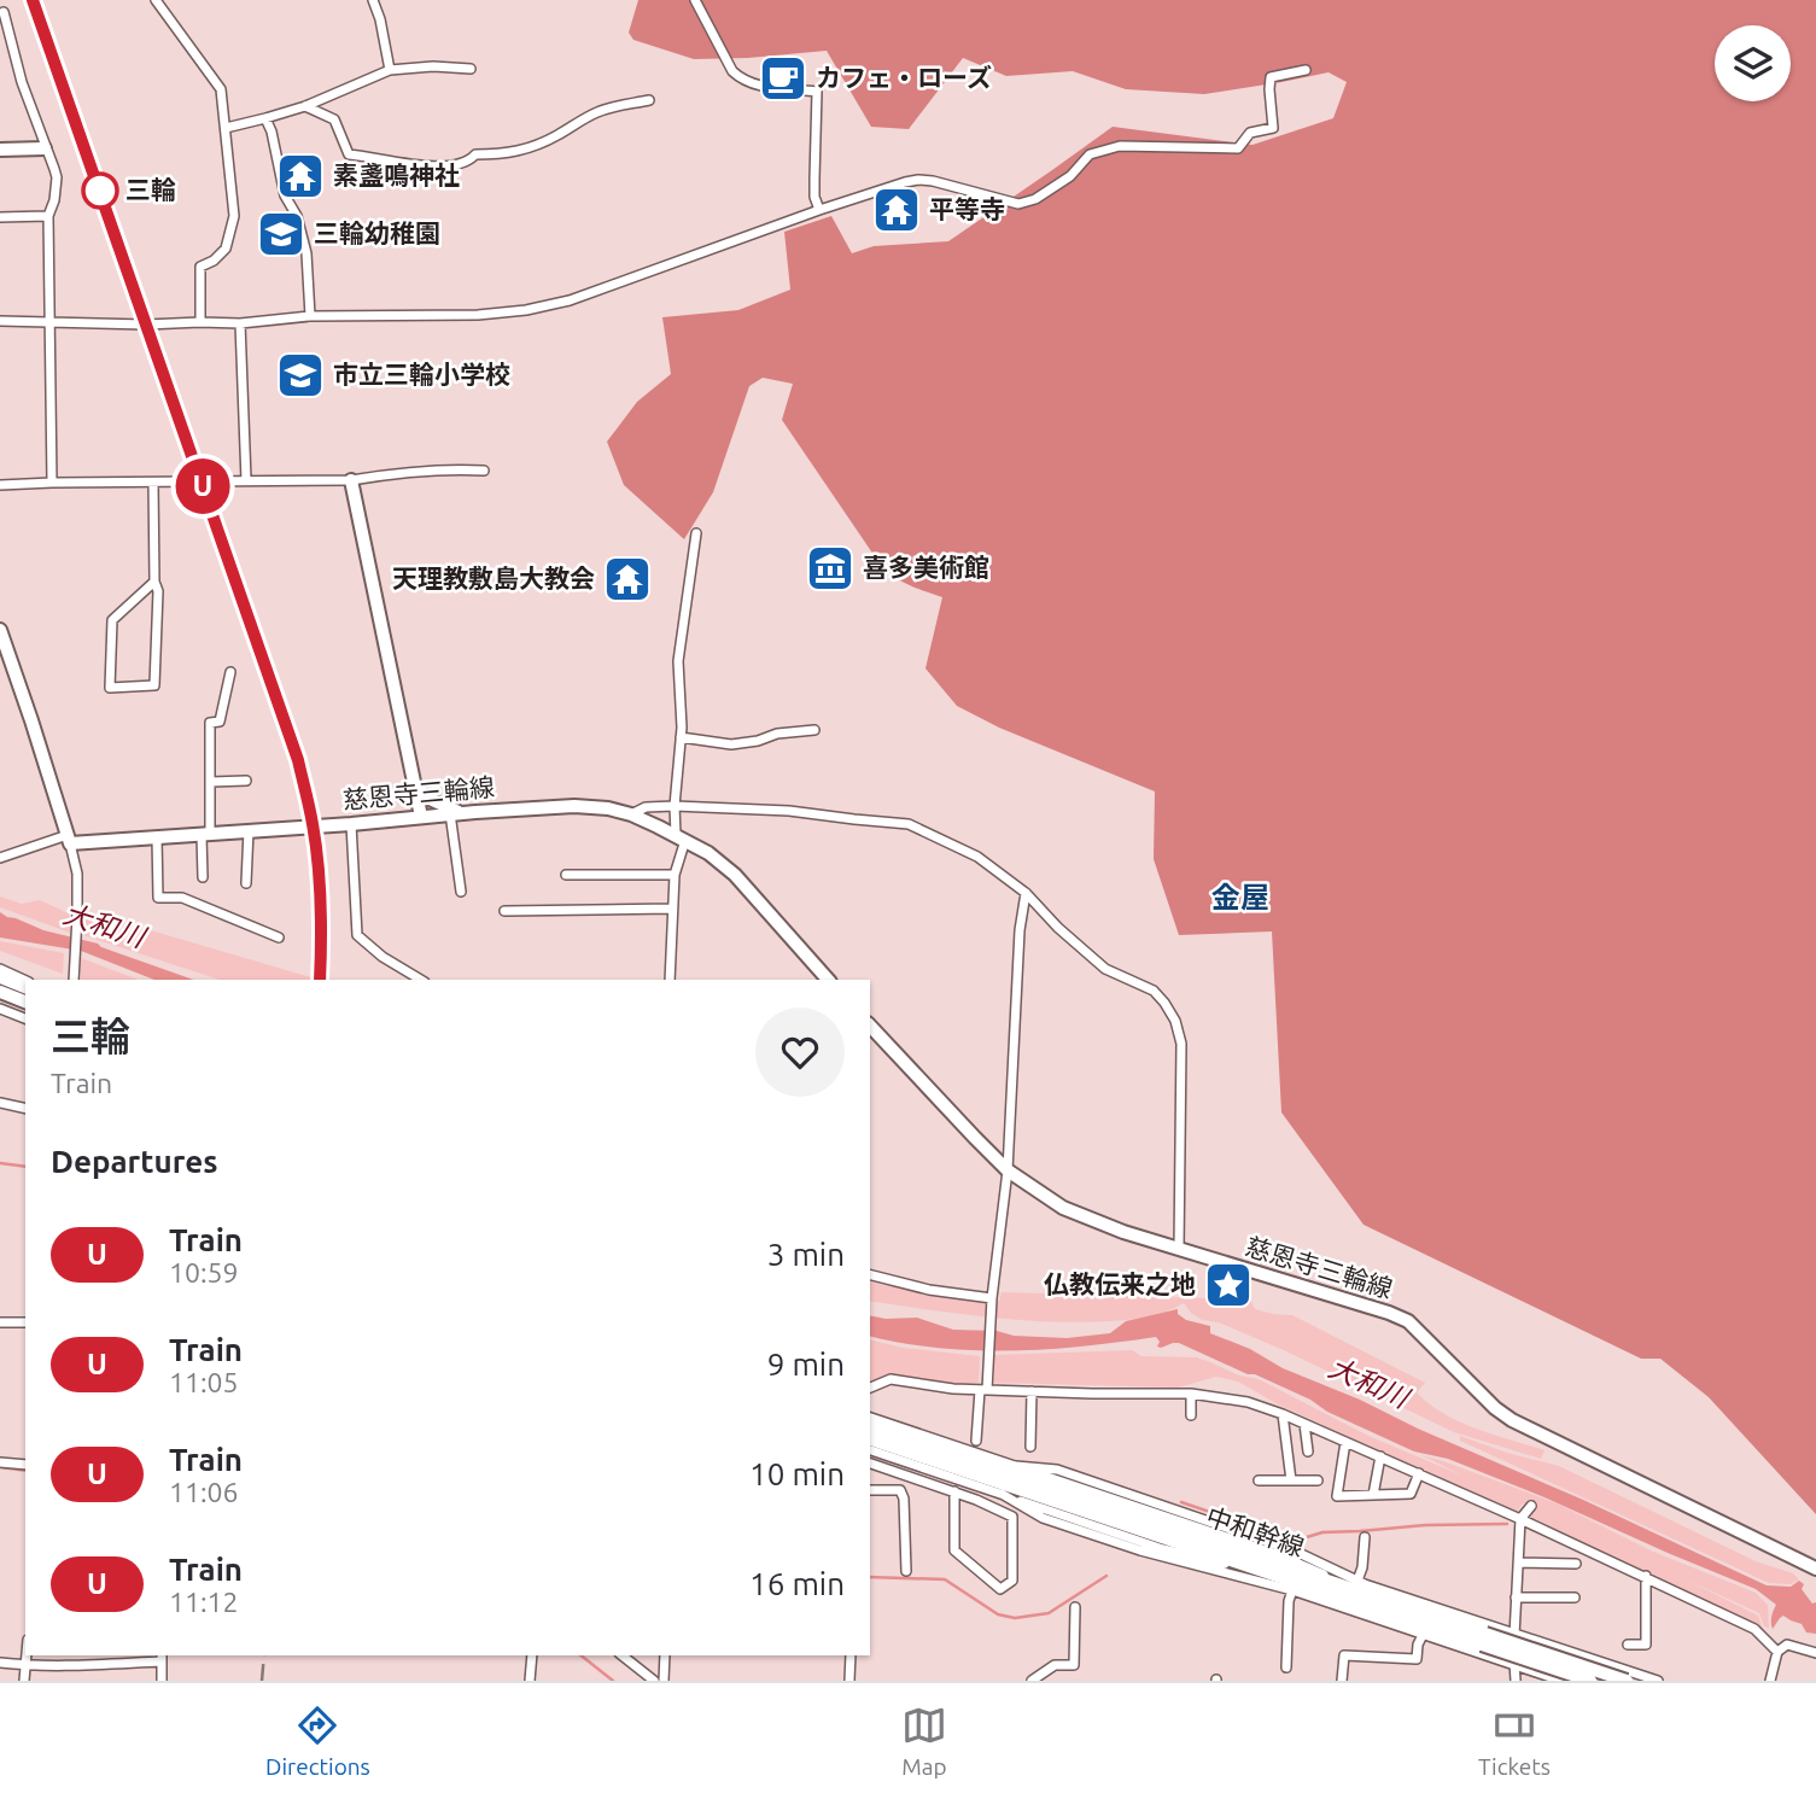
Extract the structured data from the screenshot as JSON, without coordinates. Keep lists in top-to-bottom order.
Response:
{
  "streets": {
    "main road": ["慈恩寺三輪線", "中和幹線"]
  },
  "districts": ["金屋"],
  "water": ["大和川"],
  "places": {
    "cafe": ["カフェ・ローズ"],
    "temple": ["素盞鳴神社", "平等寺", "天理教敷島大教会"],
    "other": ["三輪"],
    "school or university": ["三輪幼稚園", "市立三輪小学校"],
    "museum": ["喜多美術館"],
    "place": ["仏教伝来之地"]
  },
  "page": {
    "on_map": "U",
    "heading": [
      ["三輪", "Train"],
      "Departures"
    ],
    "list": [
      {
        "mark": "U",
        "name": "Train",
        "note": "10:59",
        "value": "3 min"
      },
      {
        "mark": "U",
        "name": "Train",
        "note": "11:05",
        "value": "9 min"
      },
      {
        "mark": "U",
        "name": "Train",
        "note": "11:06",
        "value": "10 min"
      },
      {
        "mark": "U",
        "name": "Train",
        "note": "11:12",
        "value": "16 min"
      }
    ],
    "tabs": ["Directions", "Map", "Tickets"]
  }
}
